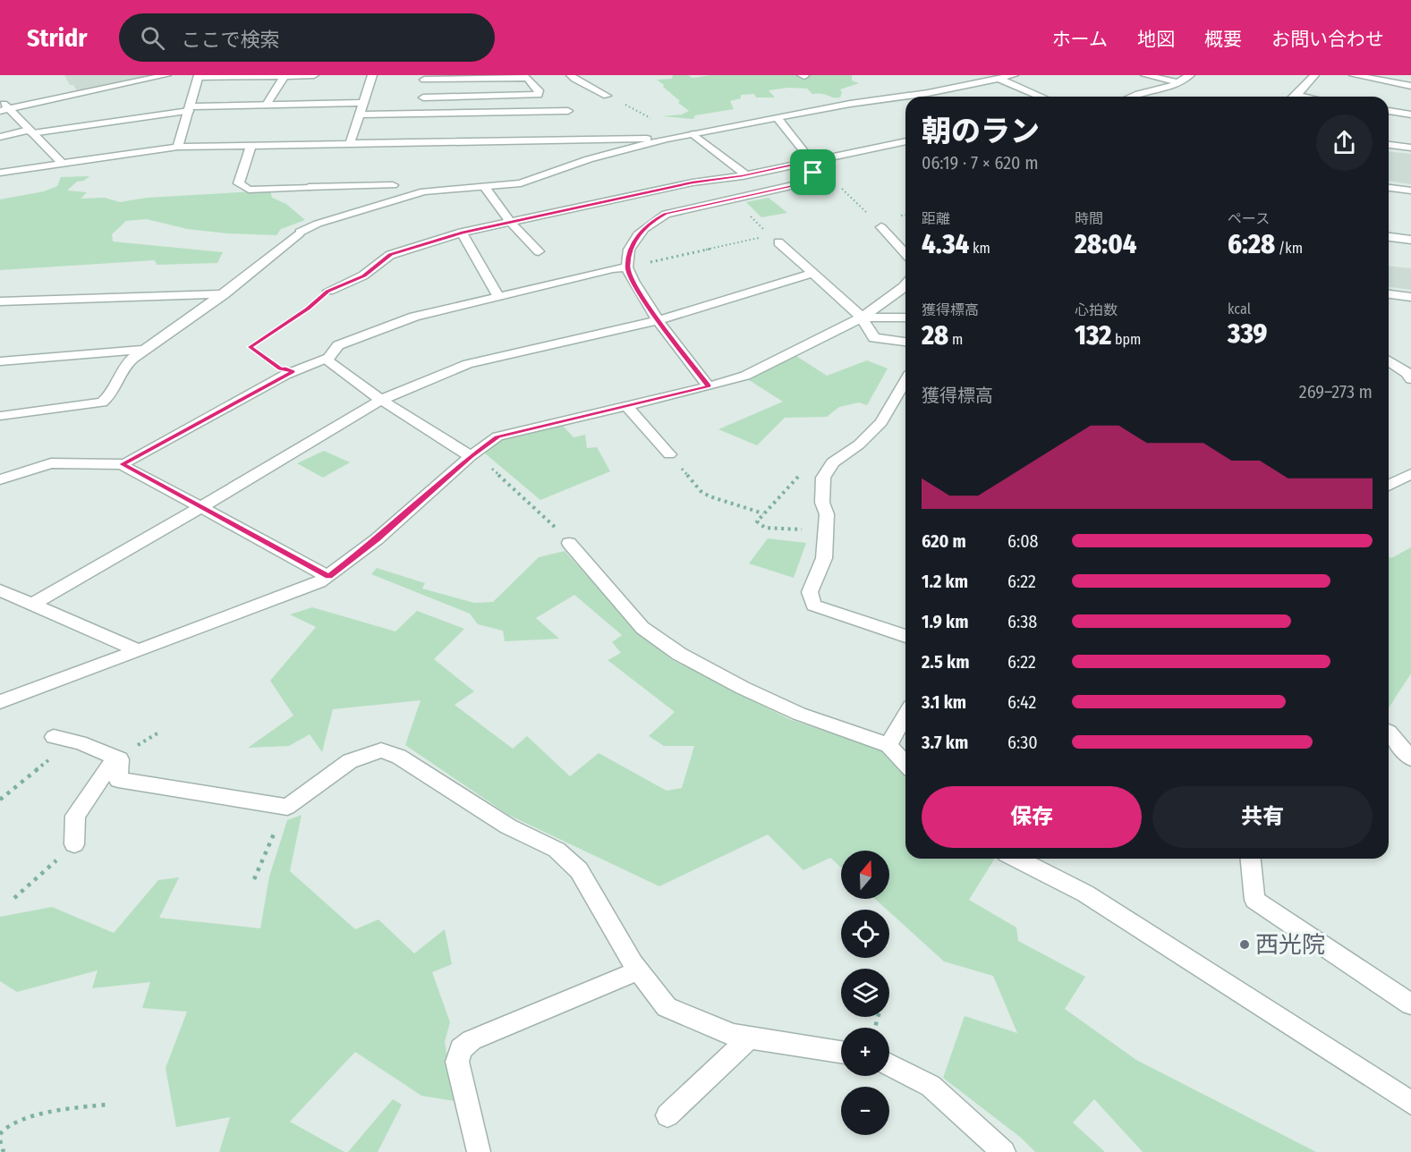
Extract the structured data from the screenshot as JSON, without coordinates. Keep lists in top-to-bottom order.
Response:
{
  "places": ["西光院"],
  "north": "top",
  "page": {
    "header": "Stridr",
    "search": "ここで検索",
    "nav": [
      "ホーム",
      "地図",
      "概要",
      "お問い合わせ"
    ],
    "heading": ["朝のラン", "06:19 · 7 × 620 m"],
    "stats": [
      ["距離", "4.34 km"],
      ["時間", "28:04"],
      ["ペース", "6:28 /km"],
      ["獲得標高", "28 m"],
      ["心拍数", "132 bpm"],
      ["kcal", "339"]
    ],
    "chart": ["獲得標高", "269–273 m"],
    "list": [
      {
        "name": "620 m",
        "note": "6:08"
      },
      {
        "name": "1.2 km",
        "note": "6:22"
      },
      {
        "name": "1.9 km",
        "note": "6:38"
      },
      {
        "name": "2.5 km",
        "note": "6:22"
      },
      {
        "name": "3.1 km",
        "note": "6:42"
      },
      {
        "name": "3.7 km",
        "note": "6:30"
      }
    ],
    "buttons": ["保存", "共有"],
    "map_buttons": ["+", "−"]
  }
}
